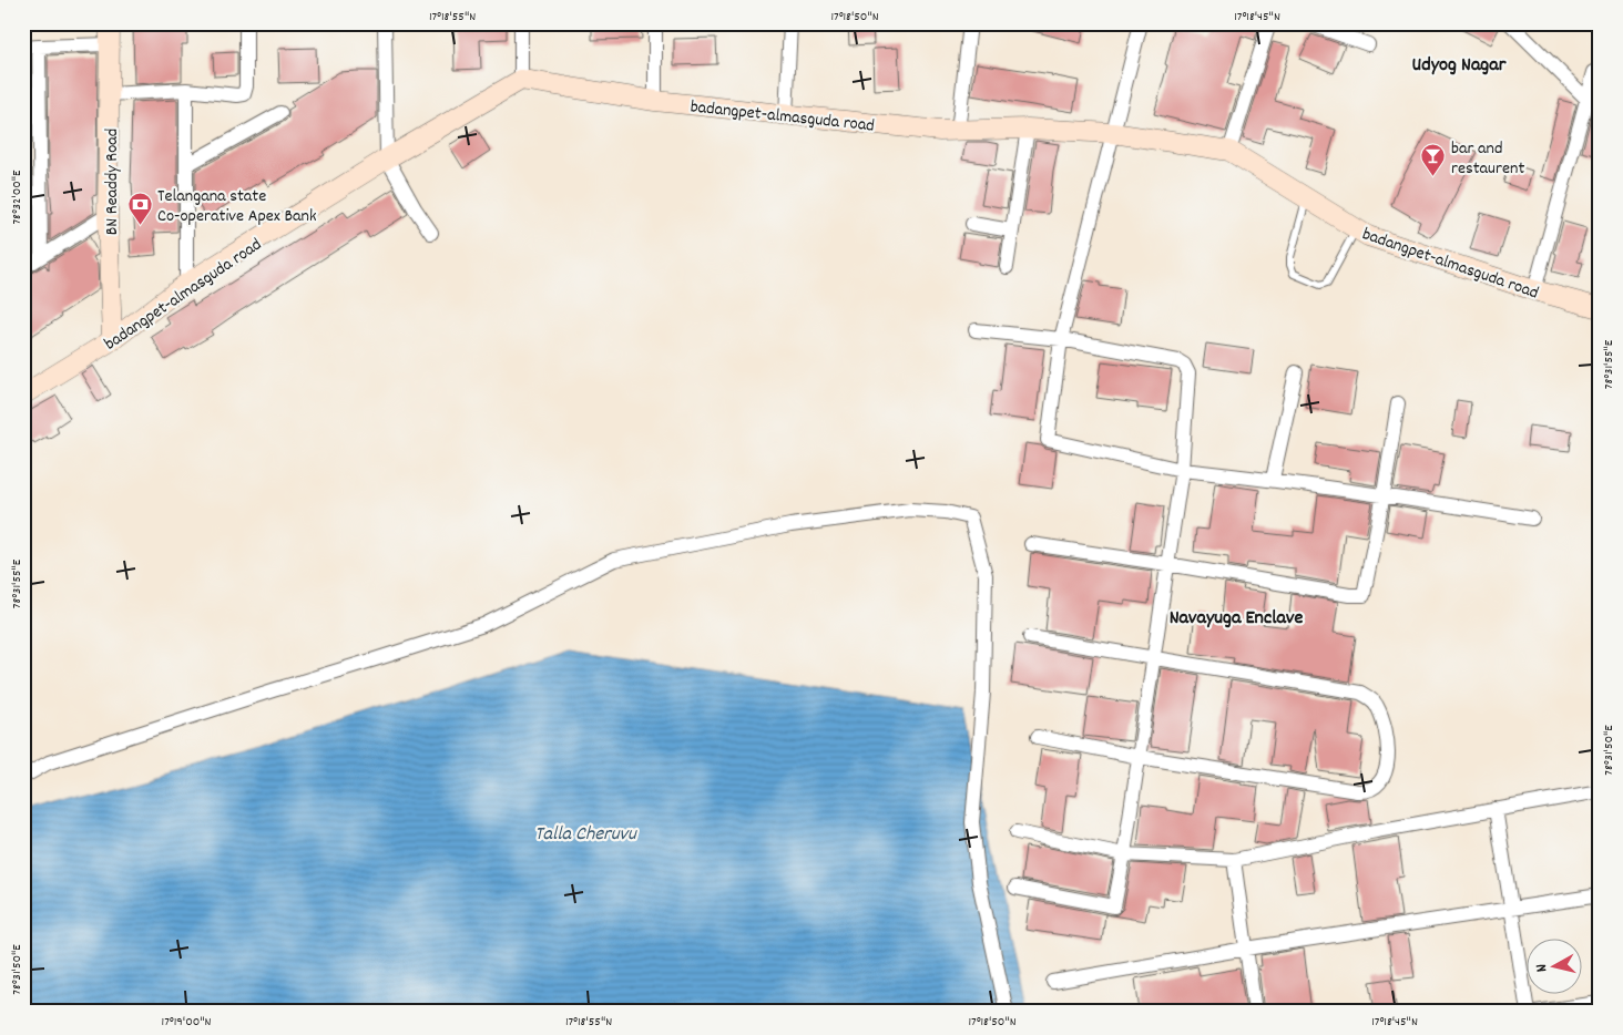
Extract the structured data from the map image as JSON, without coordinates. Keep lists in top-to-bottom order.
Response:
{
  "streets": {
    "street": ["badangpet-almasguda road", "BN Readdy Road"]
  },
  "crossings": [
    ["badangpet-almasguda road", "BN Readdy Road"]
  ],
  "districts": ["Udyog Nagar", "Navayuga Enclave"],
  "water": ["Talla Cheruvu"],
  "places": {
    "bar": ["bar and restaurent"],
    "bank": ["Telangana state Co-operative Apex Bank"]
  },
  "north": "left",
  "coordinates": [
    "17°18'55\"N",
    "17°18'50\"N",
    "17°18'45\"N",
    "78°32'00\"E",
    "78°31'55\"E",
    "78°31'50\"E",
    "17°19'00\"N"
  ]
}
